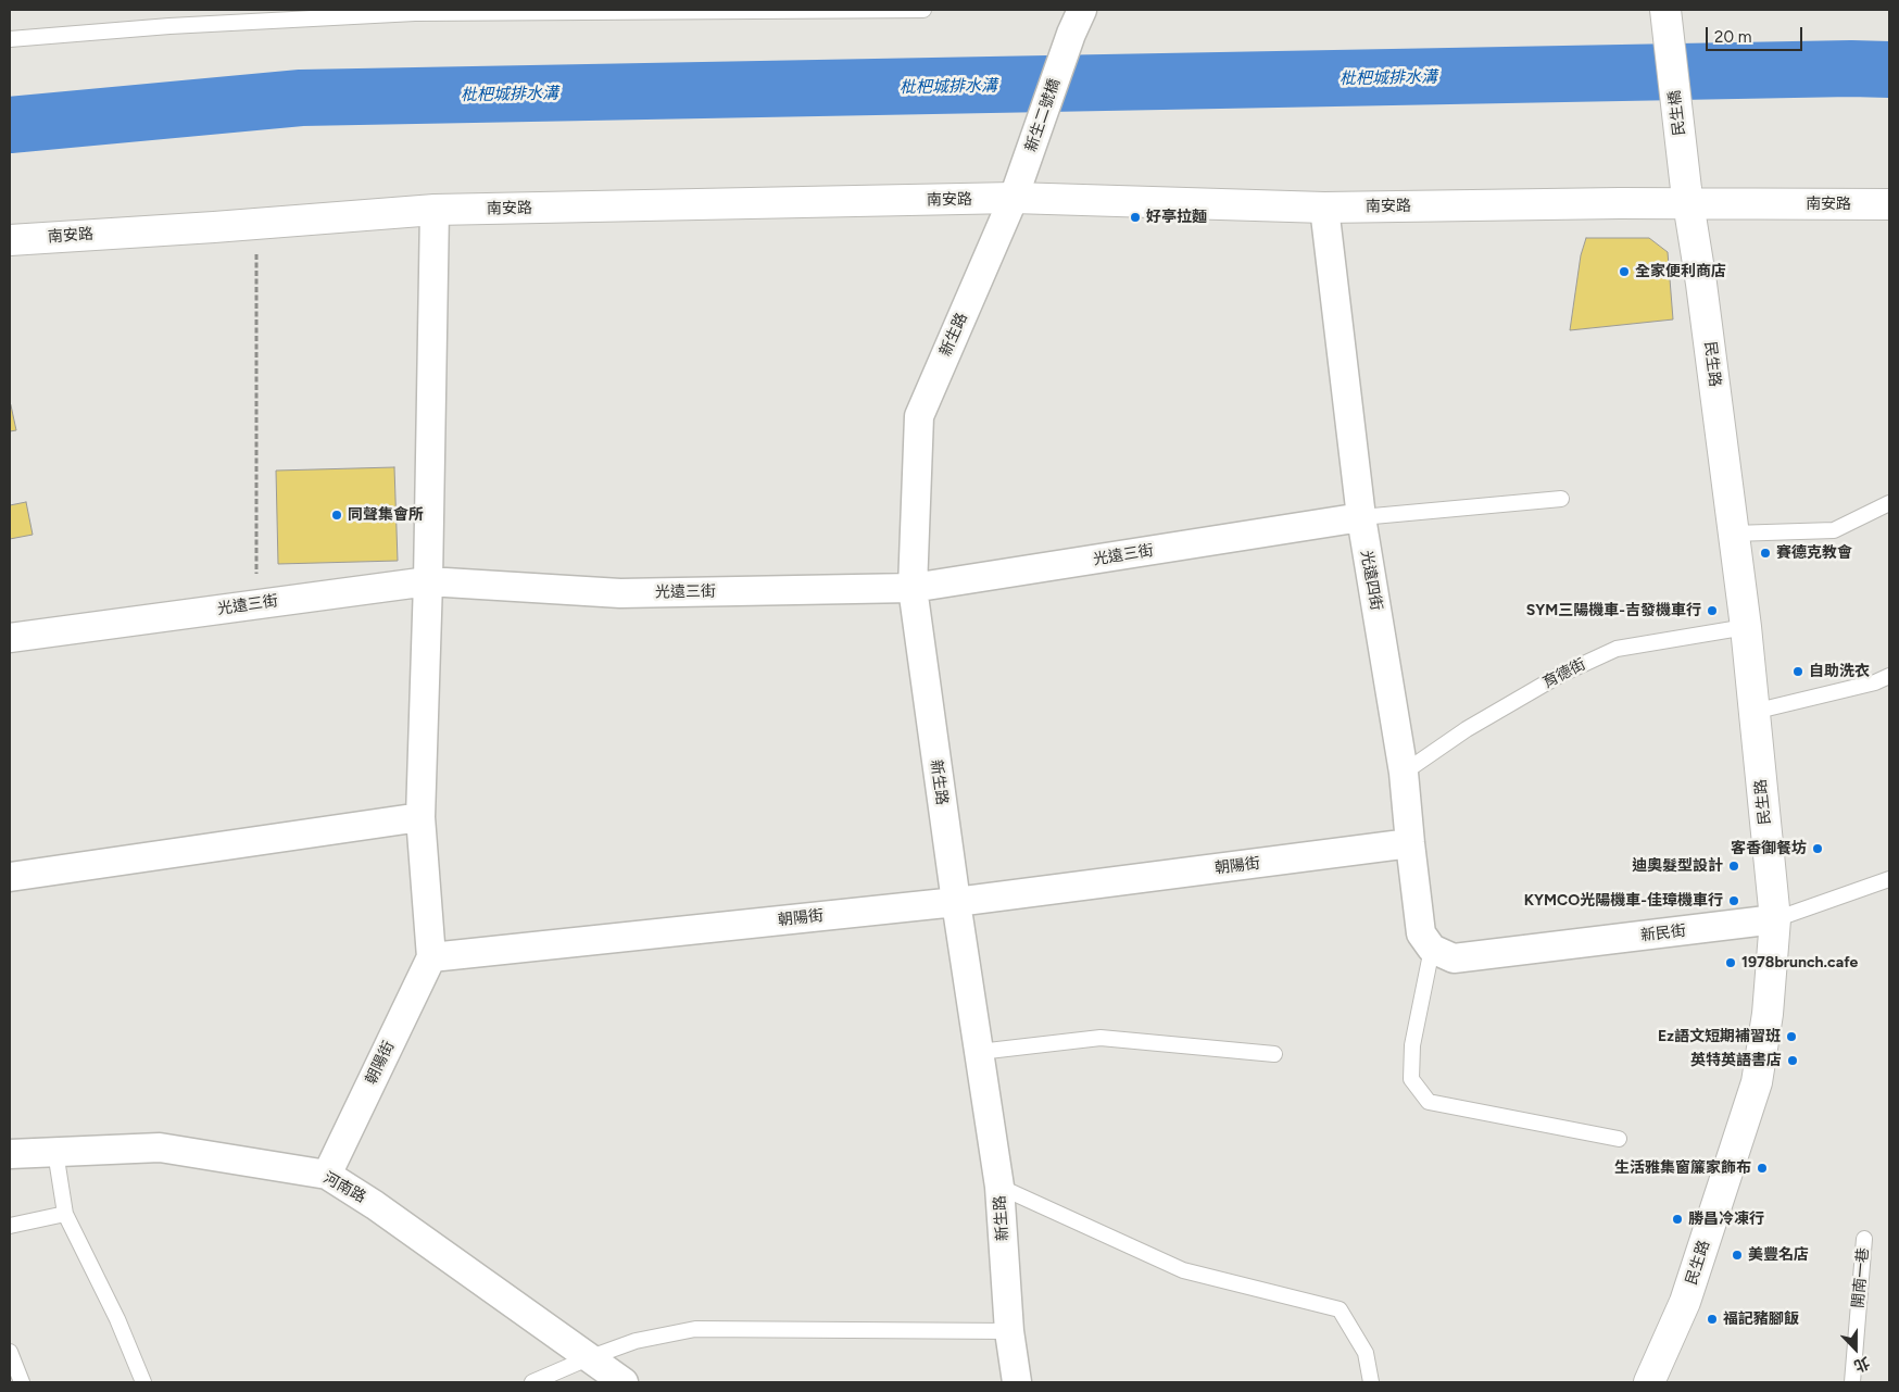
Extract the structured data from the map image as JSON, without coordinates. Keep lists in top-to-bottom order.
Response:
{
  "streets": {
    "street": [
      "民生橋",
      "新生二號橋",
      "南安路",
      "新生路",
      "民生路",
      "光遠三街",
      "光遠四街",
      "朝陽街",
      "新民街",
      "河南路"
    ],
    "lane": ["育德街", "開南一巷"]
  },
  "crossings": [
    ["民生橋", "南安路"],
    ["民生橋", "民生路"],
    ["新生二號橋", "南安路"],
    ["新生二號橋", "新生路"],
    ["南安路", "新生路"],
    ["南安路", "民生路"],
    ["南安路", "光遠四街"],
    ["新生路", "光遠三街"],
    ["新生路", "朝陽街"],
    ["民生路", "育德街"],
    ["民生路", "新民街"],
    ["光遠三街", "光遠四街"],
    ["光遠四街", "育德街"],
    ["光遠四街", "朝陽街"],
    ["光遠四街", "新民街"],
    ["朝陽街", "河南路"]
  ],
  "water": ["枇杷城排水溝"],
  "places": [
    "好亭拉麵",
    "全家便利商店",
    "同聲集會所",
    "賽德克教會",
    "SYM三陽機車-吉發機車行",
    "自助洗衣",
    "客香御餐坊",
    "迪奧髮型設計",
    "KYMCO光陽機車-佳璋機車行",
    "1978brunch.cafe",
    "Ez語文短期補習班",
    "英特英語書店",
    "生活雅集窗簾家飾布",
    "勝昌冷凍行",
    "美豐名店",
    "福記豬腳飯"
  ],
  "scale_bar": "20 m",
  "north": "bottom"
}
